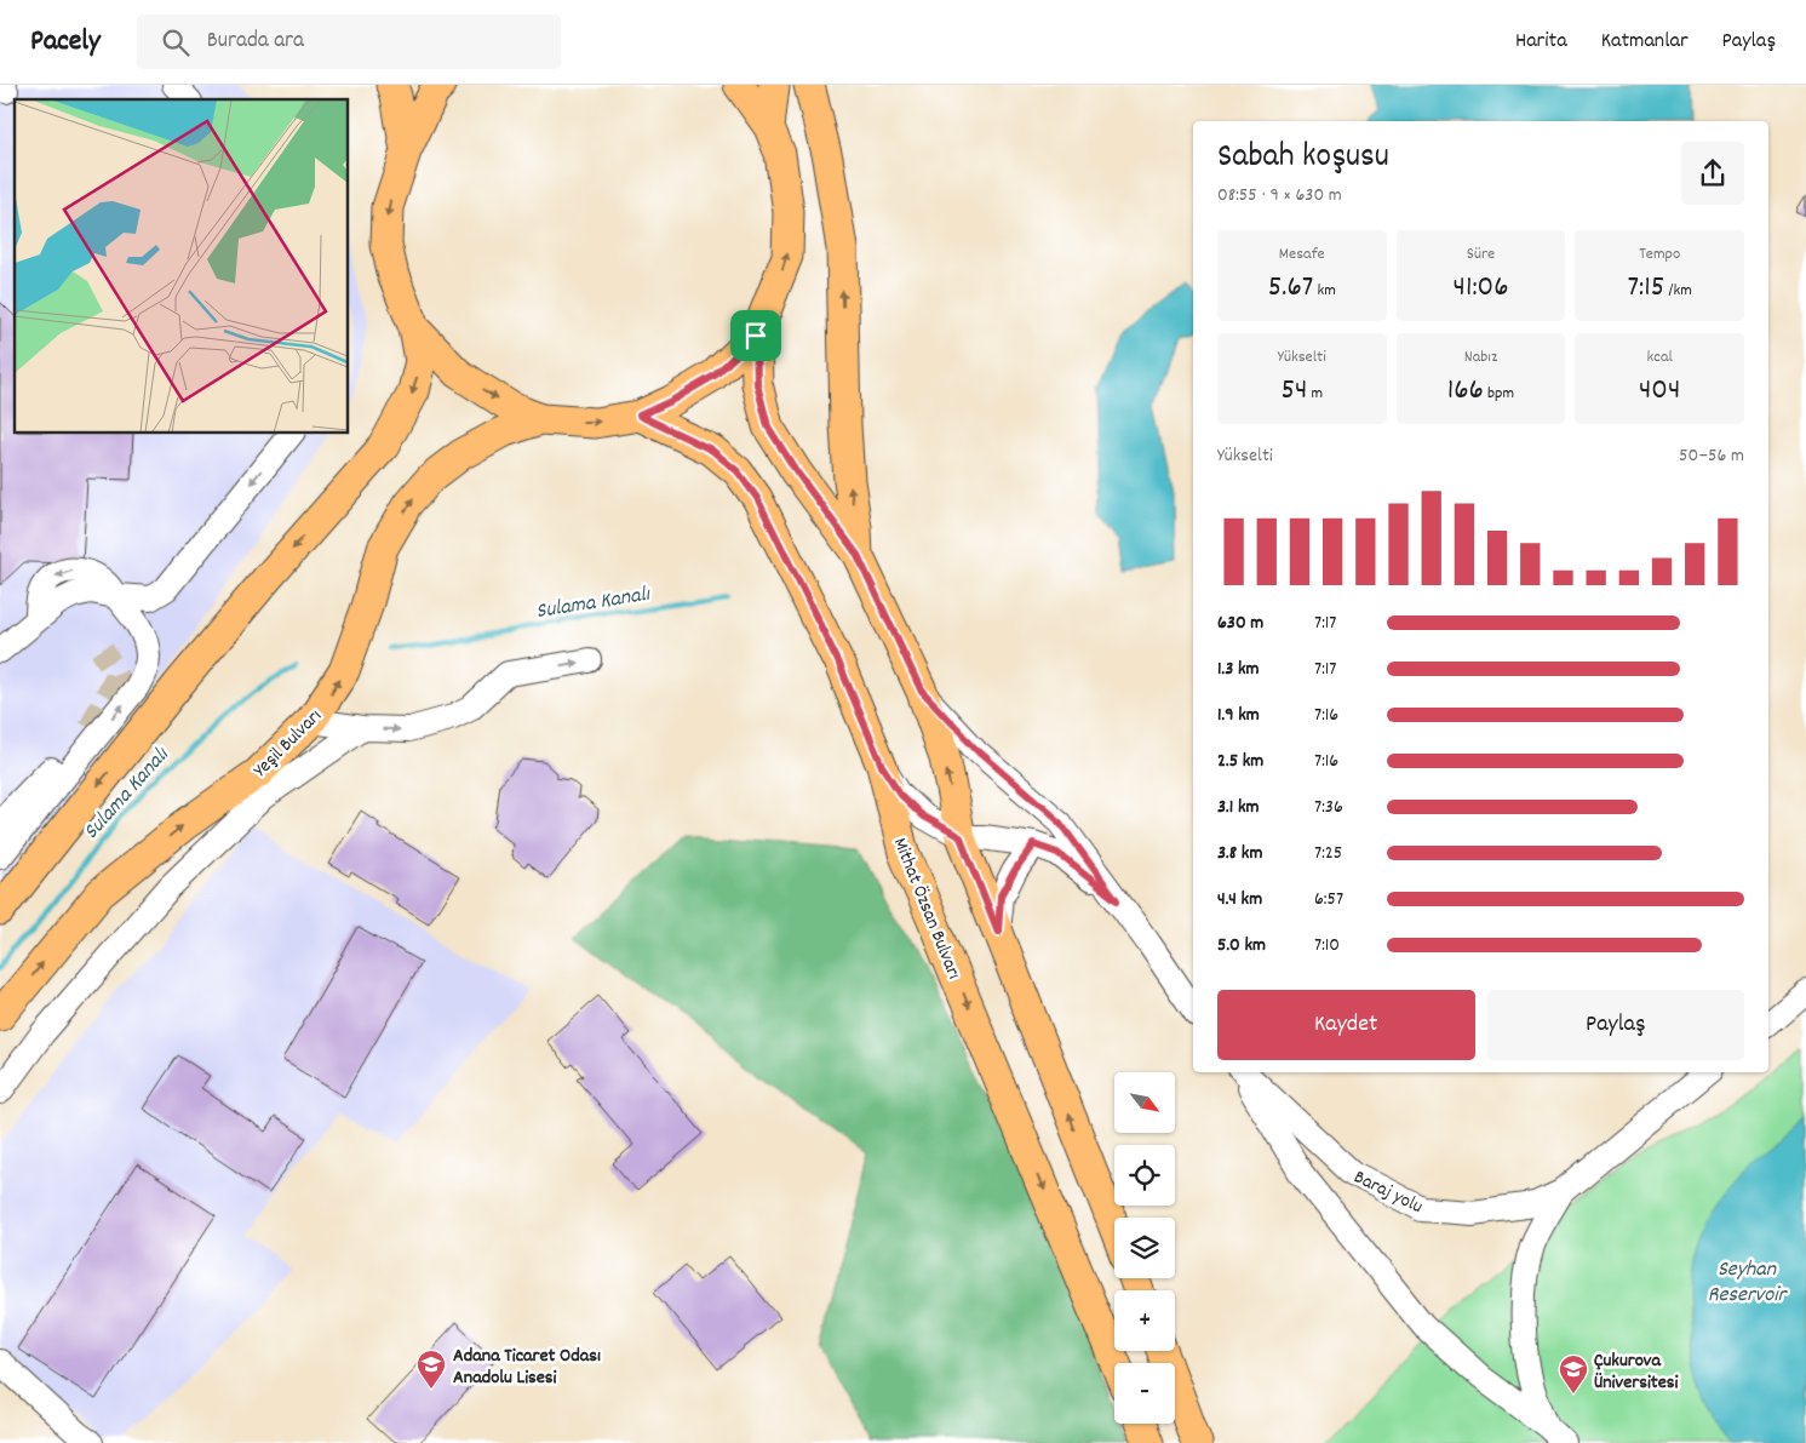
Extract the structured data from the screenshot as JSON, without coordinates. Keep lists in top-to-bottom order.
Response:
{
  "streets": {
    "main road": ["Yeşil Bulvarı", "Mithat Özsan Bulvarı"],
    "street": ["Baraj yolu"]
  },
  "water": ["Sulama Kanalı", "Seyhan Reservoir"],
  "places": {
    "school or university": ["Adana Ticaret Odası Anadolu Lisesi", "Çukurova Üniversitesi"]
  },
  "north": "bottom right",
  "page": {
    "header": "Pacely",
    "search": "Burada ara",
    "nav": ["Harita", "Katmanlar", "Paylaş"],
    "heading": ["Sabah koşusu", "08:55 · 9 × 630 m"],
    "stats": [
      ["Mesafe", "5.67 km"],
      ["Süre", "41:06"],
      ["Tempo", "7:15 /km"],
      ["Yükselti", "54 m"],
      ["Nabız", "166 bpm"],
      ["kcal", "404"]
    ],
    "chart": ["Yükselti", "50–56 m"],
    "list": [
      {
        "name": "630 m",
        "note": "7:17"
      },
      {
        "name": "1.3 km",
        "note": "7:17"
      },
      {
        "name": "1.9 km",
        "note": "7:16"
      },
      {
        "name": "2.5 km",
        "note": "7:16"
      },
      {
        "name": "3.1 km",
        "note": "7:36"
      },
      {
        "name": "3.8 km",
        "note": "7:25"
      },
      {
        "name": "4.4 km",
        "note": "6:57"
      },
      {
        "name": "5.0 km",
        "note": "7:10"
      }
    ],
    "buttons": ["Kaydet", "Paylaş"],
    "map_buttons": ["+", "−"]
  }
}
